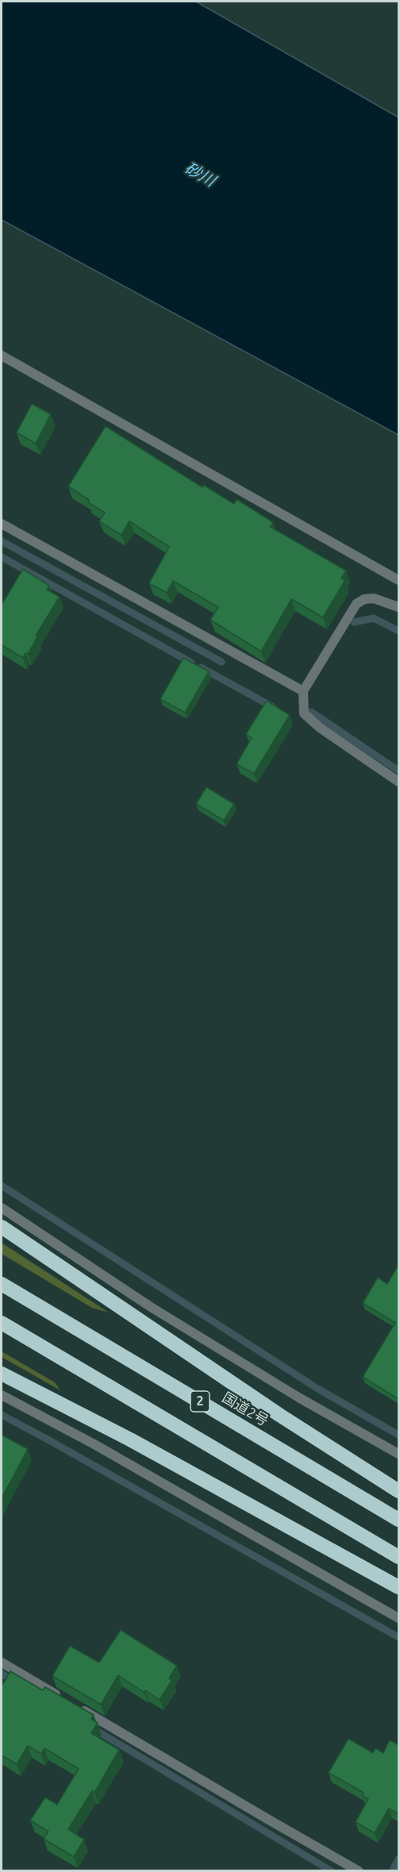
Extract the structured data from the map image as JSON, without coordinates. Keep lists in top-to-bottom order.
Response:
{
  "streets": {
    "highway": ["2", "国道2号"]
  },
  "water": ["砂川"]
}
